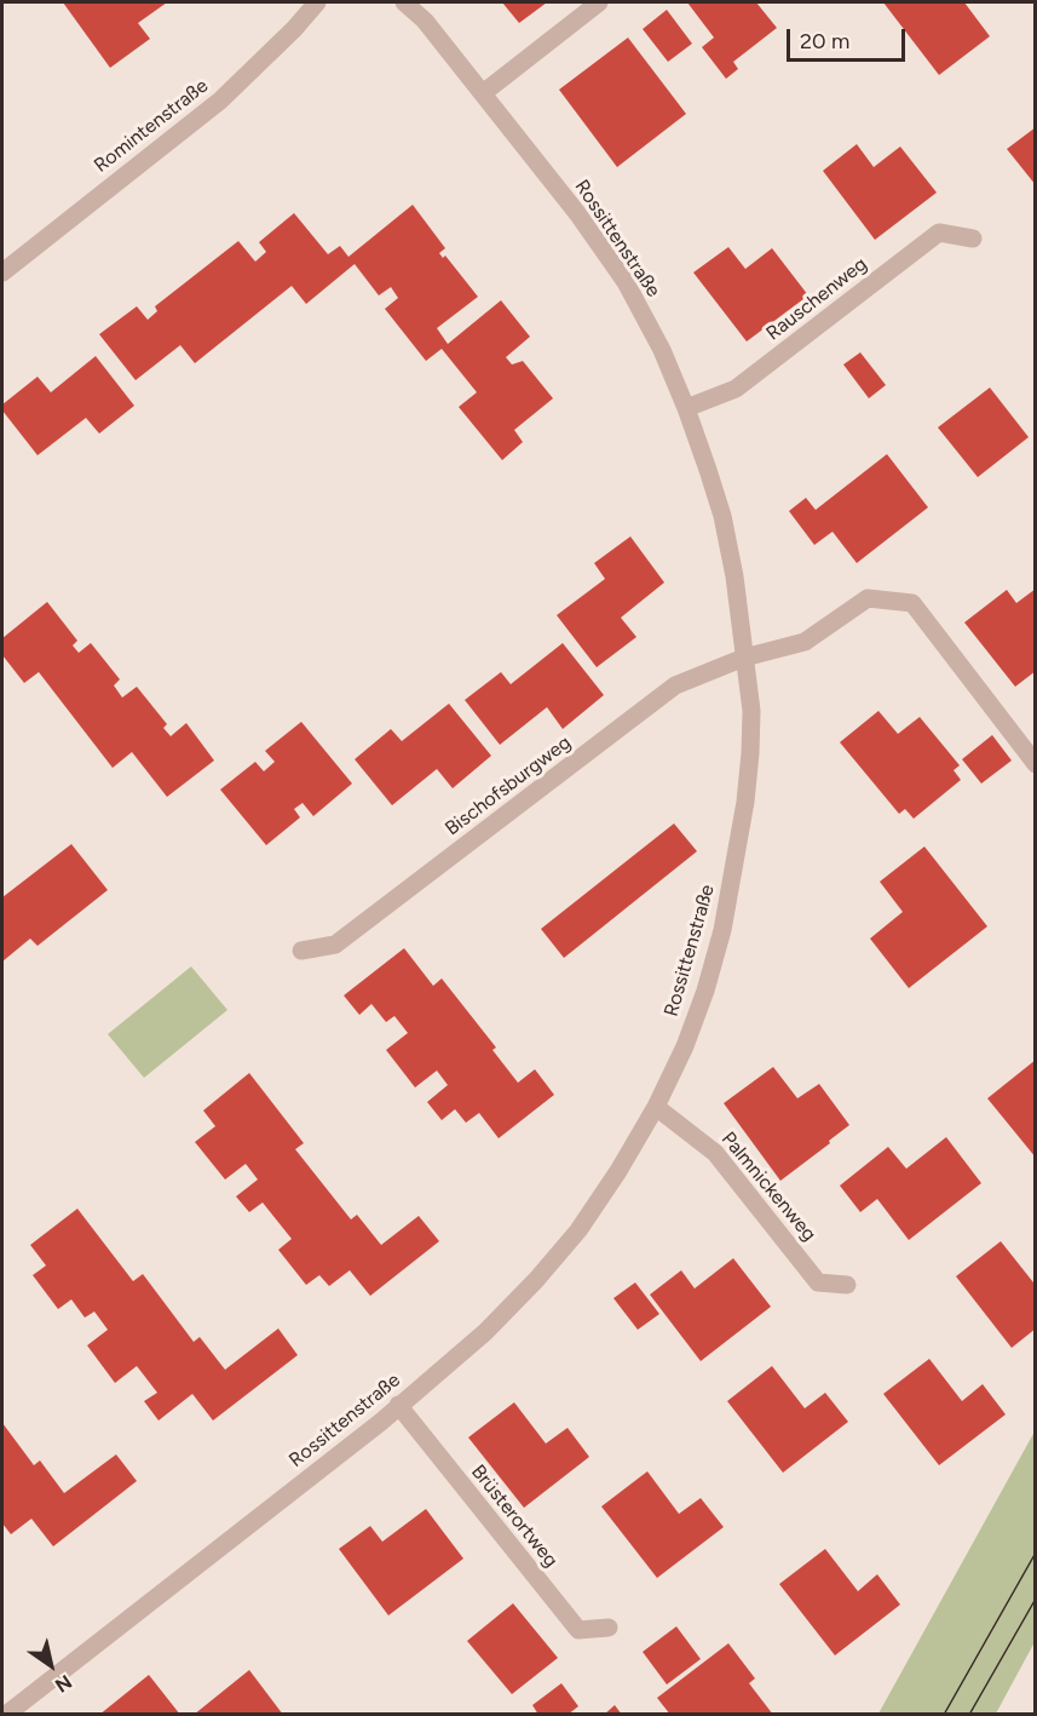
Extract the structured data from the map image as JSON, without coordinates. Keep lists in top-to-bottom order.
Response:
{
  "streets": {
    "street": [
      "Romintenstraße",
      "Rossittenstraße",
      "Rauschenweg",
      "Bischofsburgweg",
      "Palmnickenweg",
      "Brüsterortweg"
    ]
  },
  "crossings": [
    ["Rossittenstraße", "Rauschenweg"],
    ["Rossittenstraße", "Bischofsburgweg"],
    ["Rossittenstraße", "Palmnickenweg"],
    ["Rossittenstraße", "Brüsterortweg"]
  ],
  "scale_bar": "20 m",
  "north": "bottom right"
}
